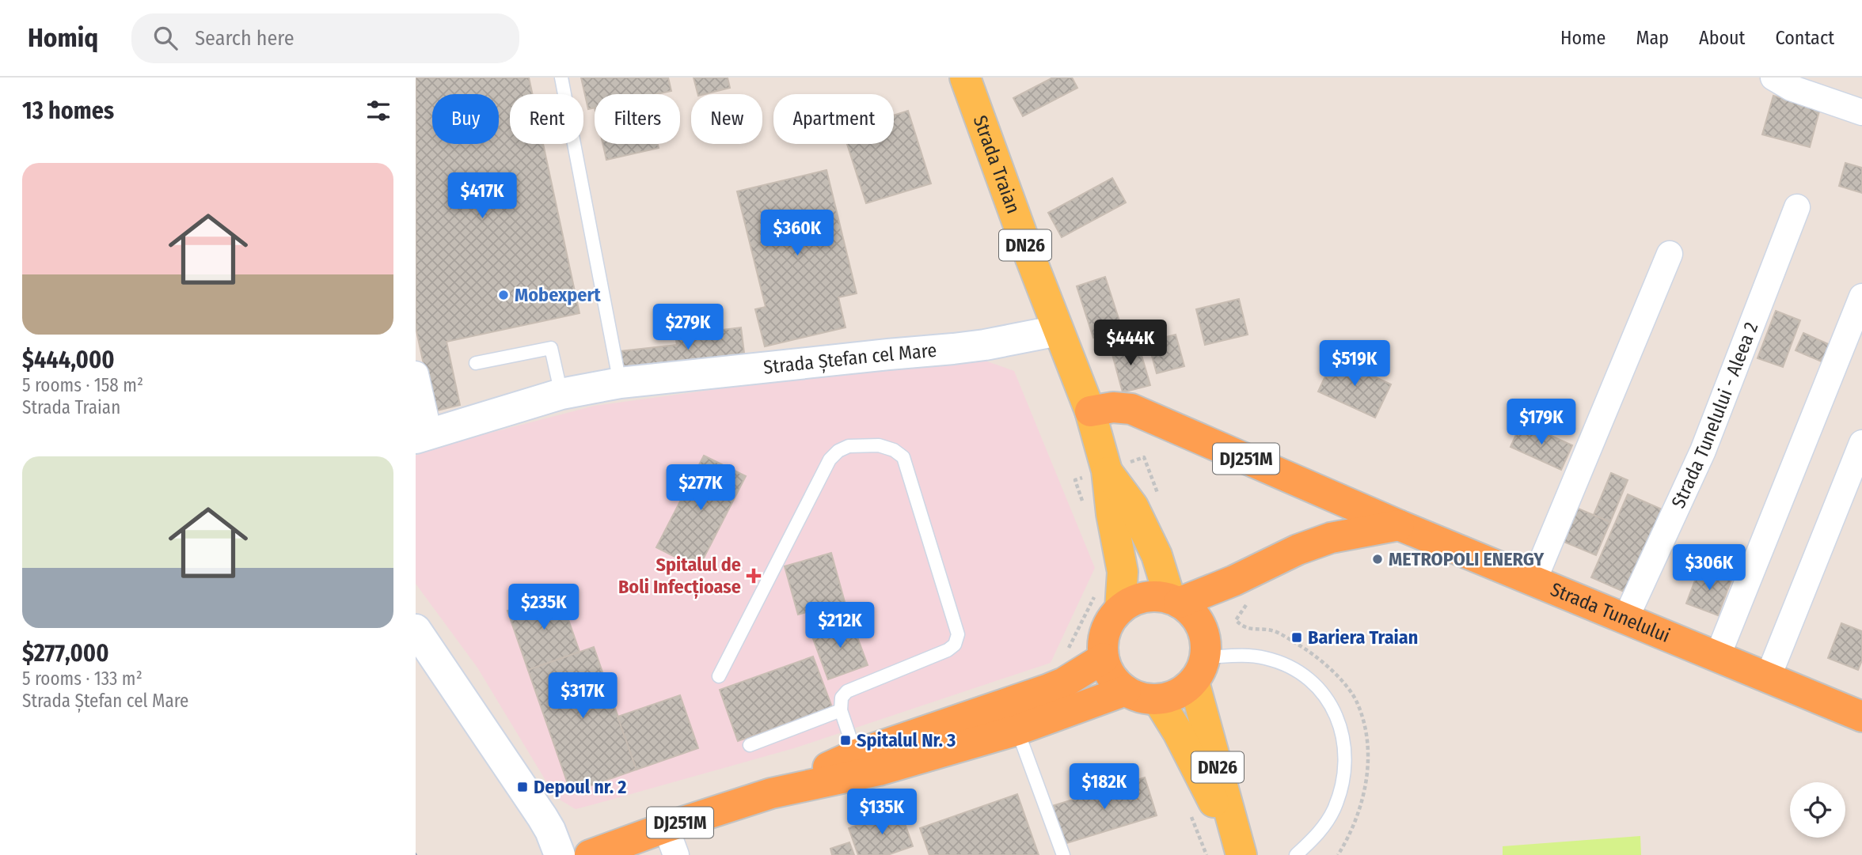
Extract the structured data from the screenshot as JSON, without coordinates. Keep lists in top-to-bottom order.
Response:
{
  "streets": {
    "highway": ["DN26", "DJ251M", "Strada Tunelului"],
    "main road": ["Strada Traian"],
    "street": ["Strada Ștefan cel Mare", "Strada Tunelului - Aleea 2"]
  },
  "crossings": [
    ["Strada Traian", "DN26"],
    ["Strada Traian", "Strada Ștefan cel Mare"],
    ["Strada Traian", "DJ251M"],
    ["DN26", "DJ251M"],
    ["Strada Tunelului - Aleea 2", "Strada Tunelului"],
    ["DJ251M", "Strada Tunelului"]
  ],
  "places": {
    "other": ["Mobexpert", "METROPOLI ENERGY"],
    "health": ["Spitalul de Boli Infecțioase"],
    "transit": ["Bariera Traian", "Spitalul Nr. 3", "Depoul nr. 2"]
  },
  "page": {
    "header": "Homiq",
    "search": "Search here",
    "nav": [
      "Home",
      "Map",
      "About",
      "Contact"
    ],
    "heading": "13 homes",
    "chip": [
      "Buy",
      "Rent",
      "Filters",
      "New",
      "Apartment"
    ],
    "list": [
      {
        "name": "$444,000",
        "note": "5 rooms · 158 m² · Strada Traian"
      },
      {
        "name": "$277,000",
        "note": "5 rooms · 133 m² · Strada Ștefan cel Mare"
      }
    ],
    "price": [
      "$417K",
      "$360K",
      "$279K",
      "$444K",
      "$519K",
      "$179K",
      "$277K",
      "$306K",
      "$235K",
      "$212K",
      "$317K",
      "$182K",
      "$135K"
    ]
  }
}
